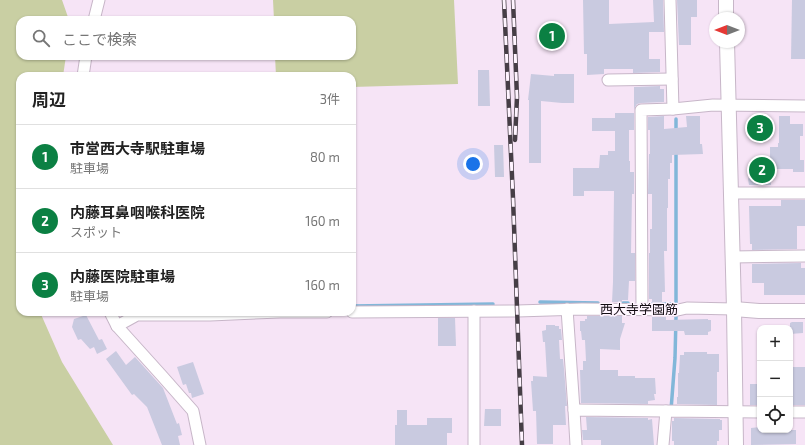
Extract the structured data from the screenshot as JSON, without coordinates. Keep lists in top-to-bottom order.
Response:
{
  "streets": {
    "street": ["西大寺学園筋"]
  },
  "north": "left",
  "page": {
    "search": "ここで検索",
    "pins": ["1", "3", "2"],
    "heading": ["周辺", "3件"],
    "list": [
      {
        "mark": "1",
        "name": "市営西大寺駅駐車場",
        "note": "駐車場",
        "value": "80 m"
      },
      {
        "mark": "2",
        "name": "内藤耳鼻咽喉科医院",
        "note": "スポット",
        "value": "160 m"
      },
      {
        "mark": "3",
        "name": "内藤医院駐車場",
        "note": "駐車場",
        "value": "160 m"
      }
    ],
    "map_buttons": ["+", "−"]
  }
}
